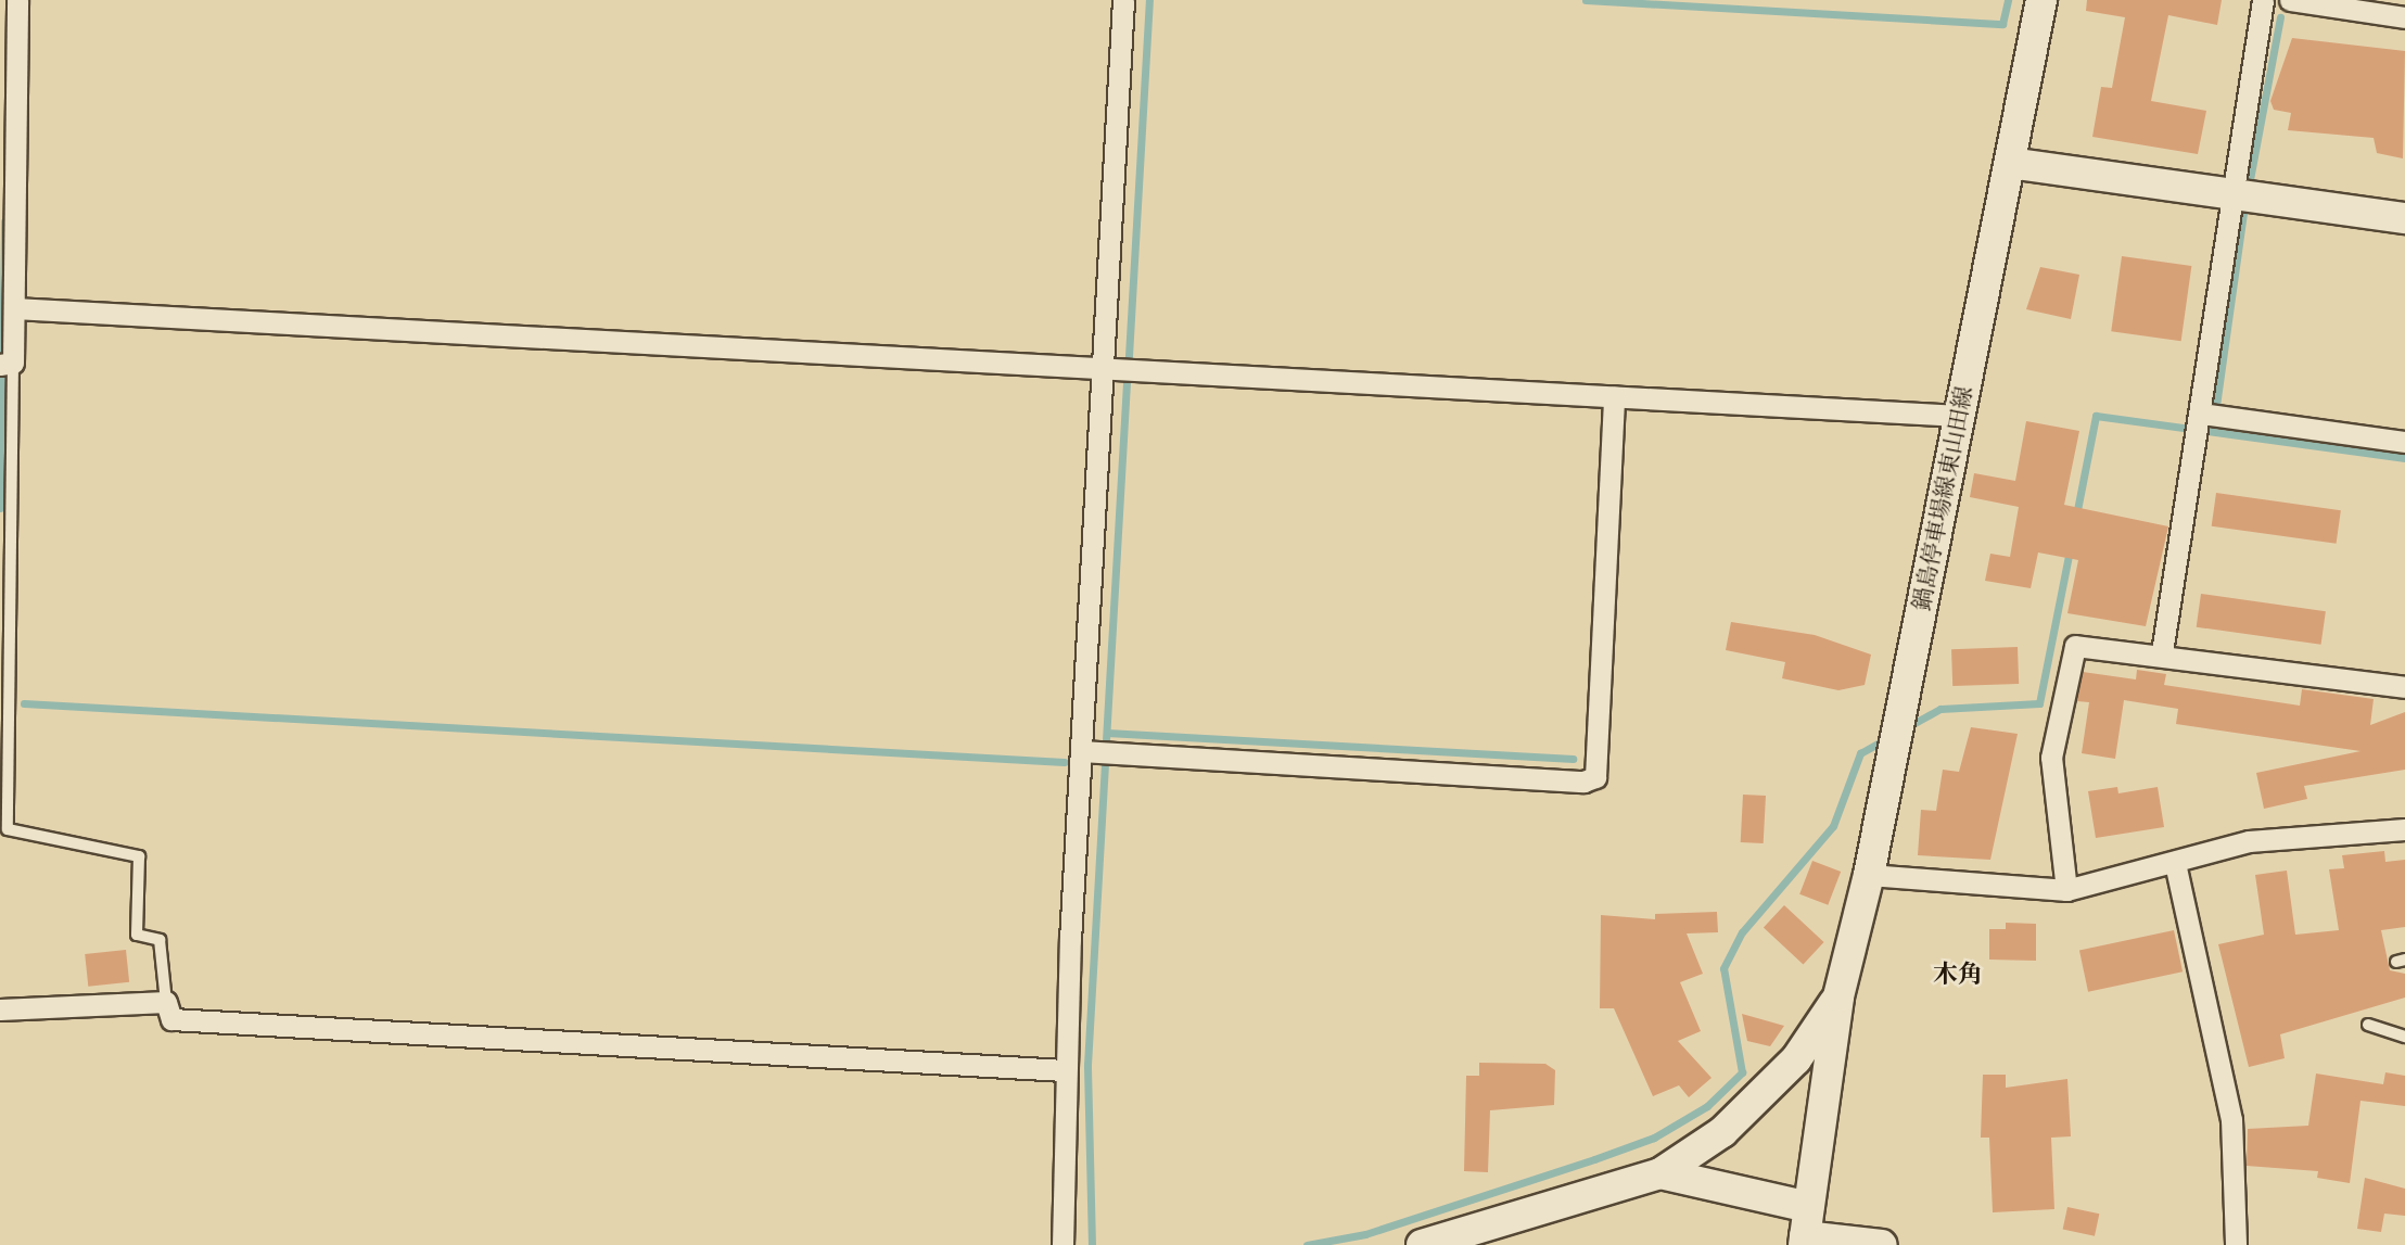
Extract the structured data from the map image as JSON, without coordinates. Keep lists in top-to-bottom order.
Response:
{
  "streets": {
    "main road": ["鍋島停車場線東山田線"]
  },
  "districts": ["木角"]
}
